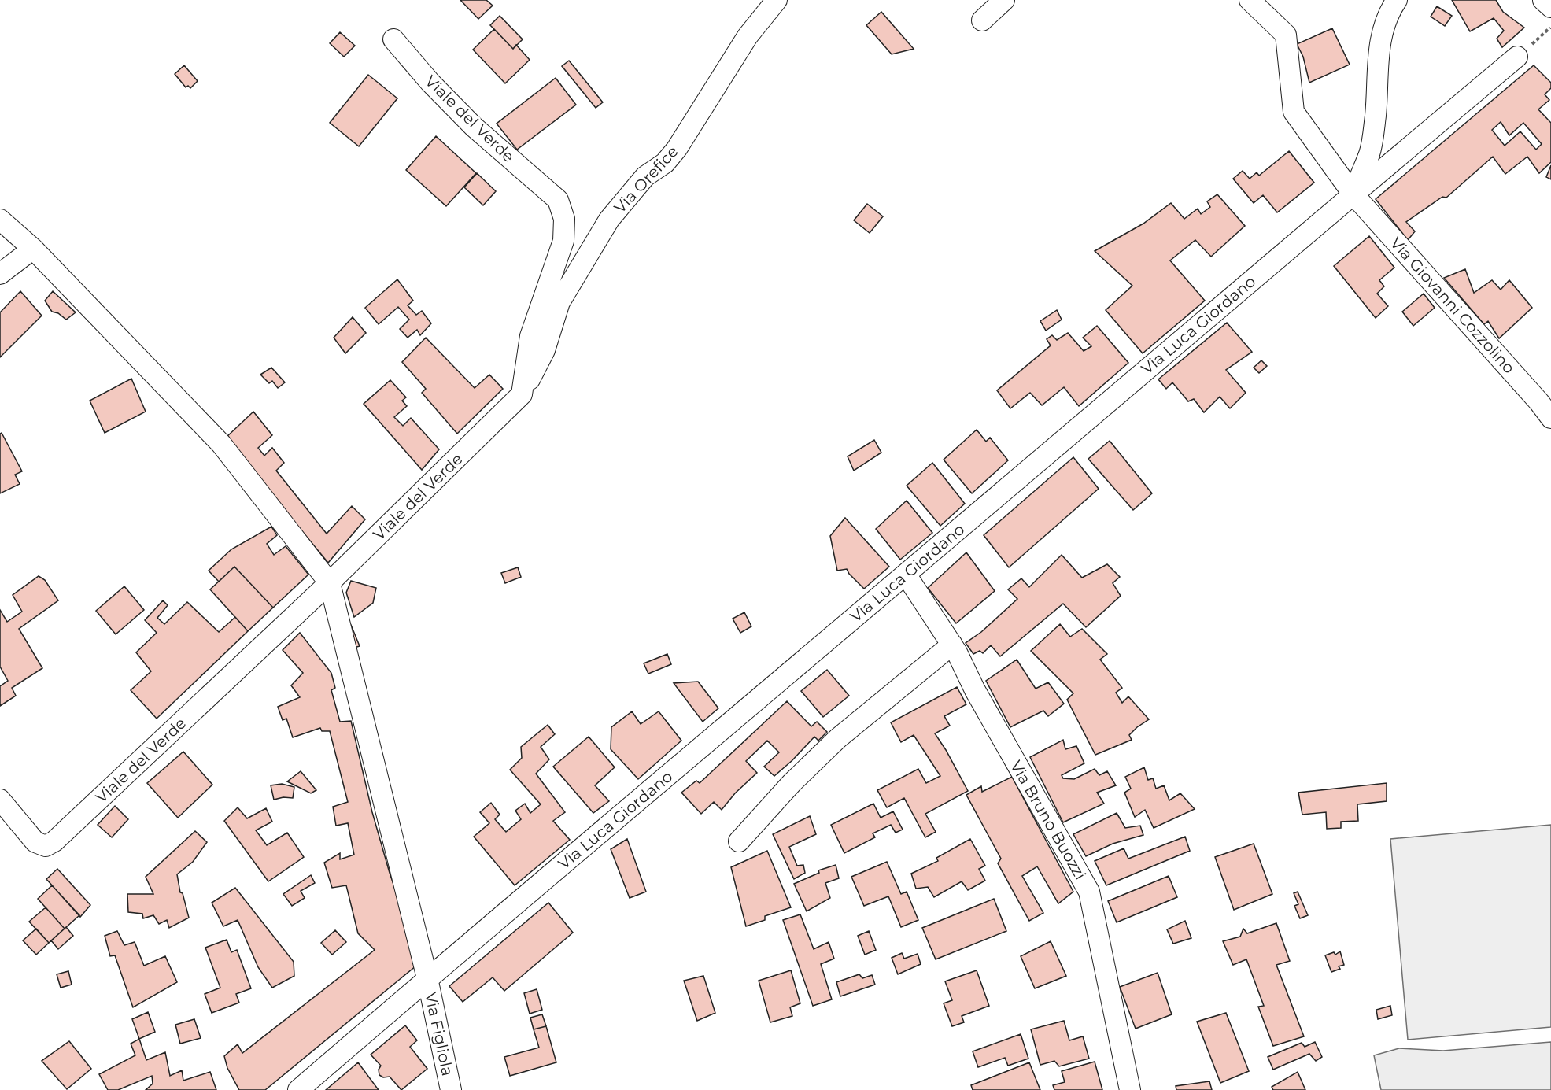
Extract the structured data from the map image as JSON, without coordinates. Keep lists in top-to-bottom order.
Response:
{
  "streets": {
    "street": [
      "Viale del Verde",
      "Via Orefice",
      "Via Giovanni Cozzolino",
      "Via Luca Giordano",
      "Via Bruno Buozzi",
      "Via Figliola"
    ]
  },
  "crossings": [
    ["Viale del Verde", "Via Orefice"],
    ["Viale del Verde", "Via Figliola"],
    ["Via Giovanni Cozzolino", "Via Luca Giordano"],
    ["Via Luca Giordano", "Via Bruno Buozzi"],
    ["Via Luca Giordano", "Via Figliola"]
  ]
}
